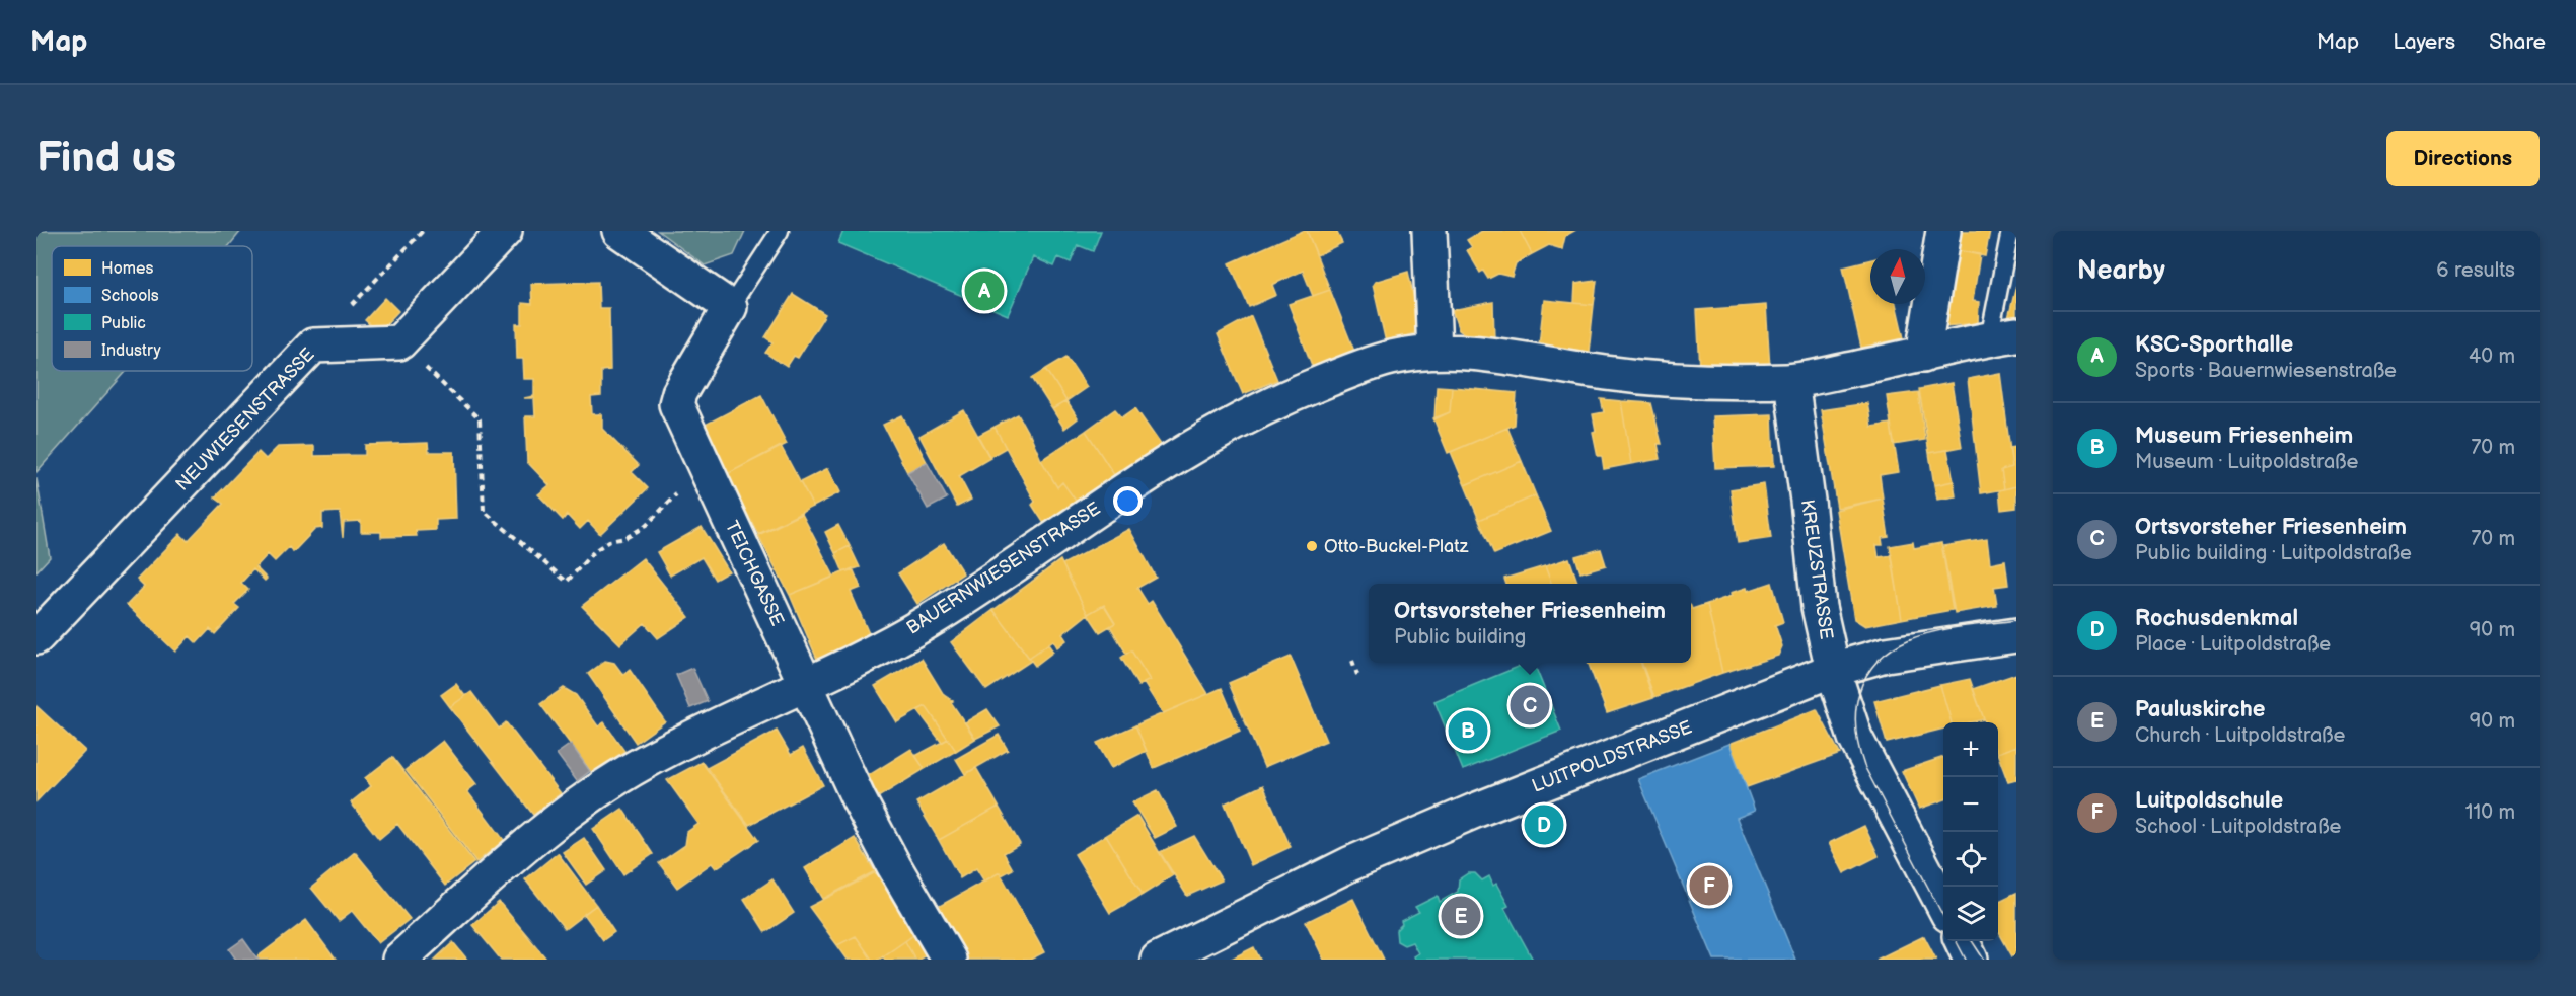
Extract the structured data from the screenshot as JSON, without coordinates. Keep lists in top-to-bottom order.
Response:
{
  "streets": {
    "street": [
      "NEUWIESENSTRASSE",
      "BAUERNWIESENSTRASSE",
      "KREUZSTRASSE",
      "TEICHGASSE",
      "LUITPOLDSTRASSE"
    ]
  },
  "crossings": [
    ["BAUERNWIESENSTRASSE", "KREUZSTRASSE"],
    ["BAUERNWIESENSTRASSE", "TEICHGASSE"],
    ["KREUZSTRASSE", "LUITPOLDSTRASSE"]
  ],
  "places": ["Otto-Buckel-Platz"],
  "legend": [
    "Homes",
    "Schools",
    "Public",
    "Industry"
  ],
  "north": "top",
  "page": {
    "header": "Map",
    "nav": ["Map", "Layers", "Share"],
    "buttons": "Directions",
    "title": "Find us",
    "heading": ["Nearby", "6 results"],
    "pins": [
      "A",
      "C",
      "B",
      "D",
      "F",
      "E"
    ],
    "list": [
      {
        "mark": "A",
        "name": "KSC-Sporthalle",
        "note": "Sports · Bauernwiesenstraße",
        "value": "40 m"
      },
      {
        "mark": "B",
        "name": "Museum Friesenheim",
        "note": "Museum · Luitpoldstraße",
        "value": "70 m"
      },
      {
        "mark": "C",
        "name": "Ortsvorsteher Friesenheim",
        "note": "Public building · Luitpoldstraße",
        "value": "70 m"
      },
      {
        "mark": "D",
        "name": "Rochusdenkmal",
        "note": "Place · Luitpoldstraße",
        "value": "90 m"
      },
      {
        "mark": "E",
        "name": "Pauluskirche",
        "note": "Church · Luitpoldstraße",
        "value": "90 m"
      },
      {
        "mark": "F",
        "name": "Luitpoldschule",
        "note": "School · Luitpoldstraße",
        "value": "110 m"
      }
    ],
    "popup": ["Ortsvorsteher Friesenheim", "Public building"],
    "map_buttons": ["+", "−"]
  }
}
